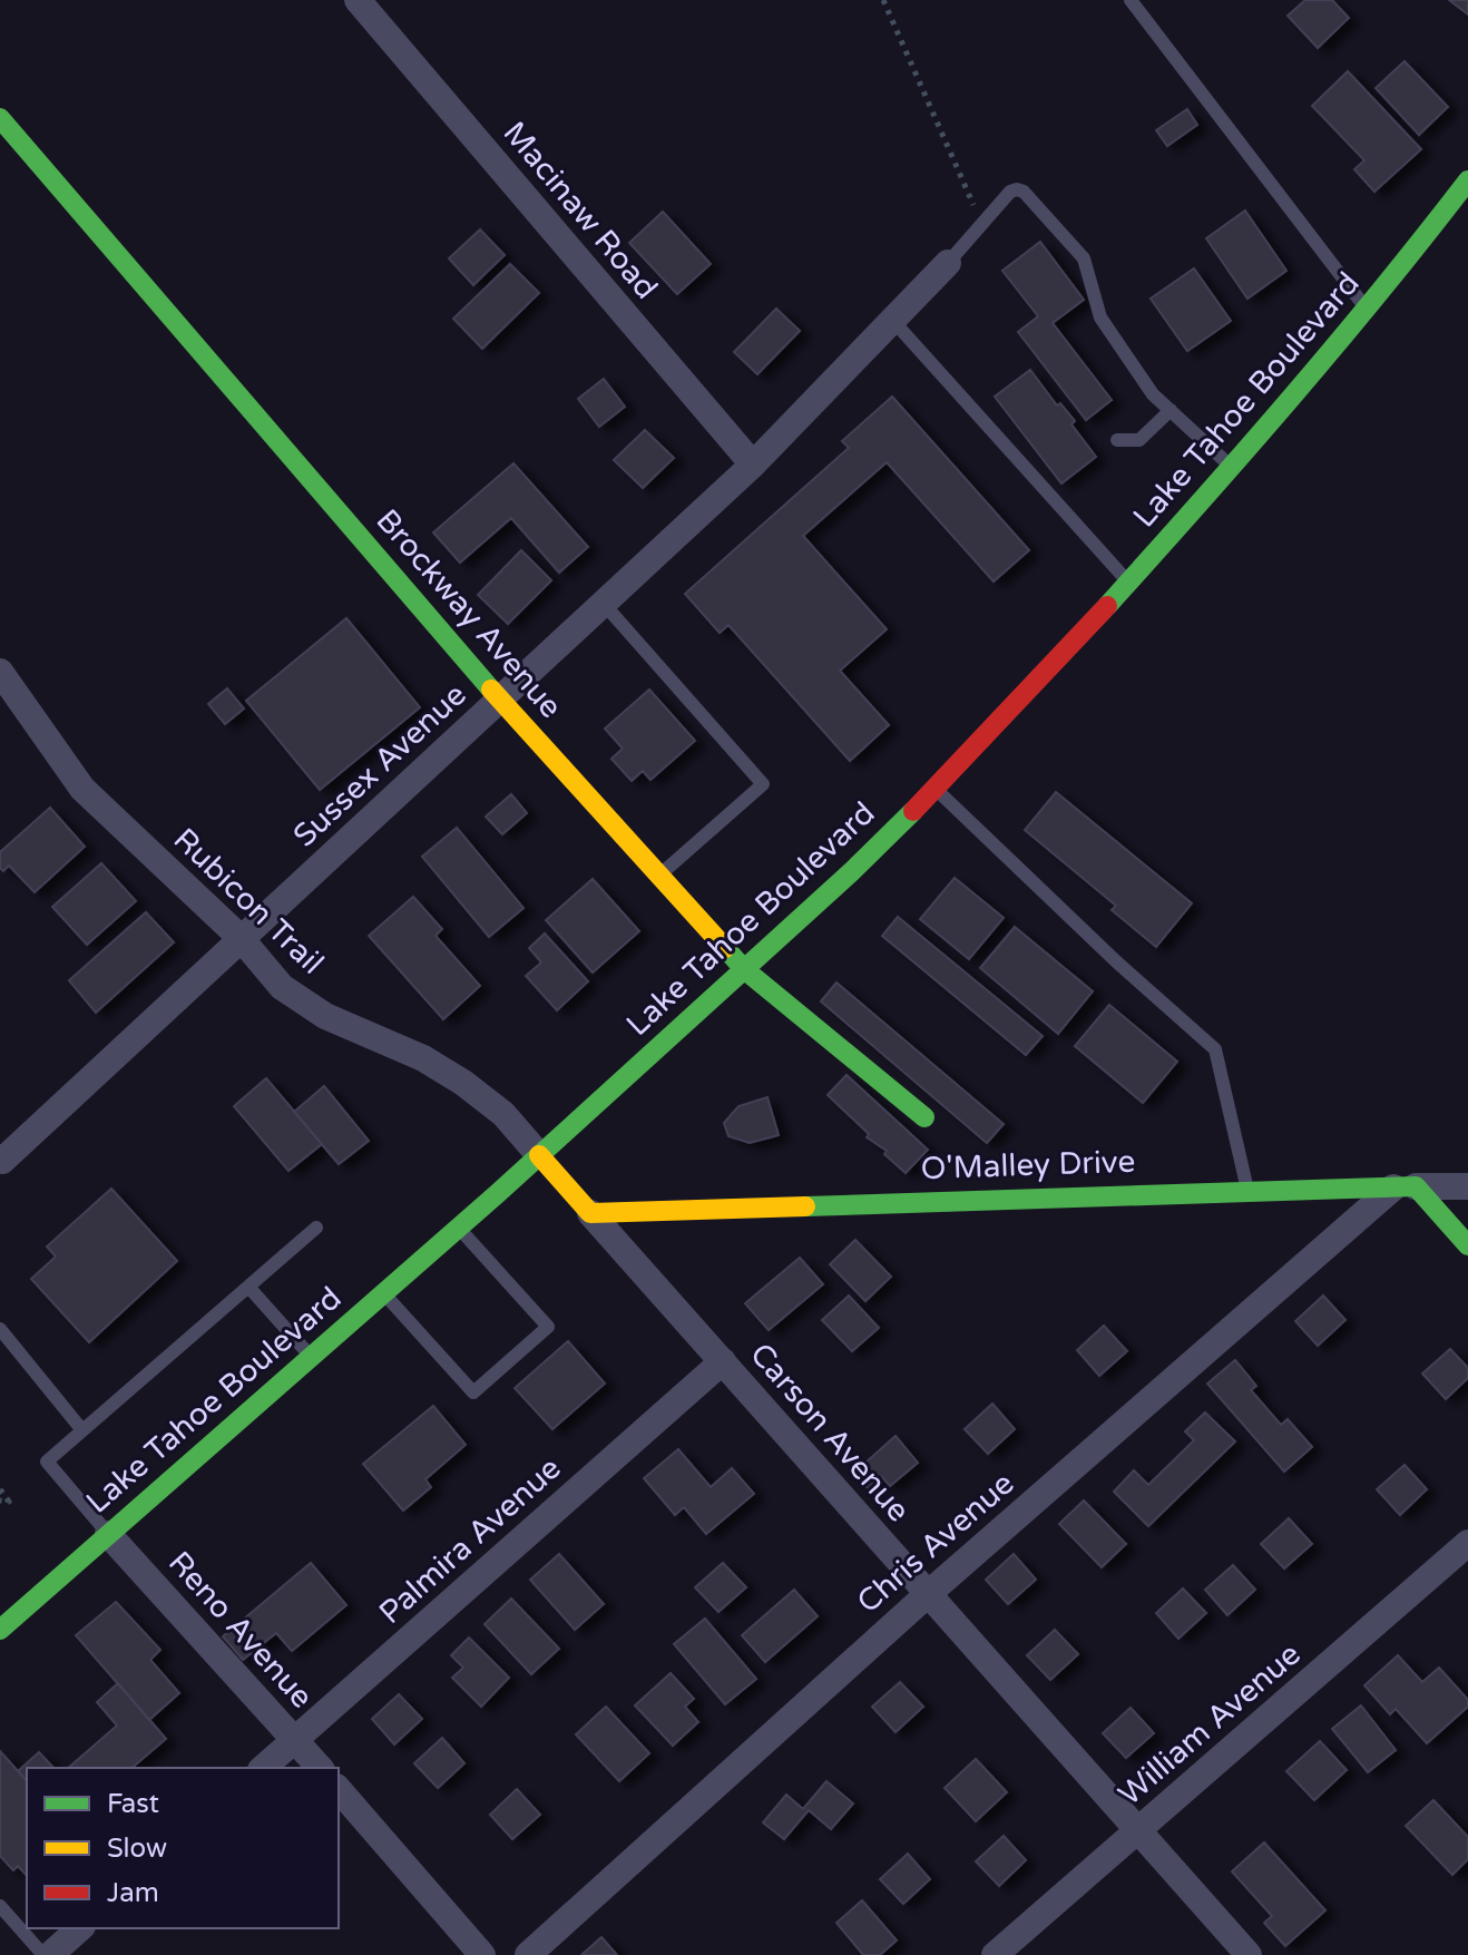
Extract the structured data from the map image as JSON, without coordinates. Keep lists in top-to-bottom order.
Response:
{
  "streets": {
    "main road": [
      "Lake Tahoe Boulevard",
      "Brockway Avenue",
      "O'Malley Drive",
      "Carson Avenue"
    ],
    "street": [
      "Macinaw Road",
      "Sussex Avenue",
      "Rubicon Trail",
      "Palmira Avenue",
      "Chris Avenue",
      "Reno Avenue",
      "William Avenue"
    ]
  },
  "crossings": [
    ["Macinaw Road", "Sussex Avenue"],
    ["Lake Tahoe Boulevard", "Brockway Avenue"],
    ["Lake Tahoe Boulevard", "Rubicon Trail"],
    ["Lake Tahoe Boulevard", "Carson Avenue"],
    ["Lake Tahoe Boulevard", "Reno Avenue"],
    ["Brockway Avenue", "Sussex Avenue"],
    ["Sussex Avenue", "Rubicon Trail"],
    ["Rubicon Trail", "Carson Avenue"],
    ["O'Malley Drive", "Carson Avenue"],
    ["O'Malley Drive", "Chris Avenue"],
    ["Carson Avenue", "Palmira Avenue"],
    ["Carson Avenue", "Chris Avenue"],
    ["Carson Avenue", "William Avenue"],
    ["Palmira Avenue", "Reno Avenue"]
  ],
  "legend": ["Fast", "Slow", "Jam"]
}
